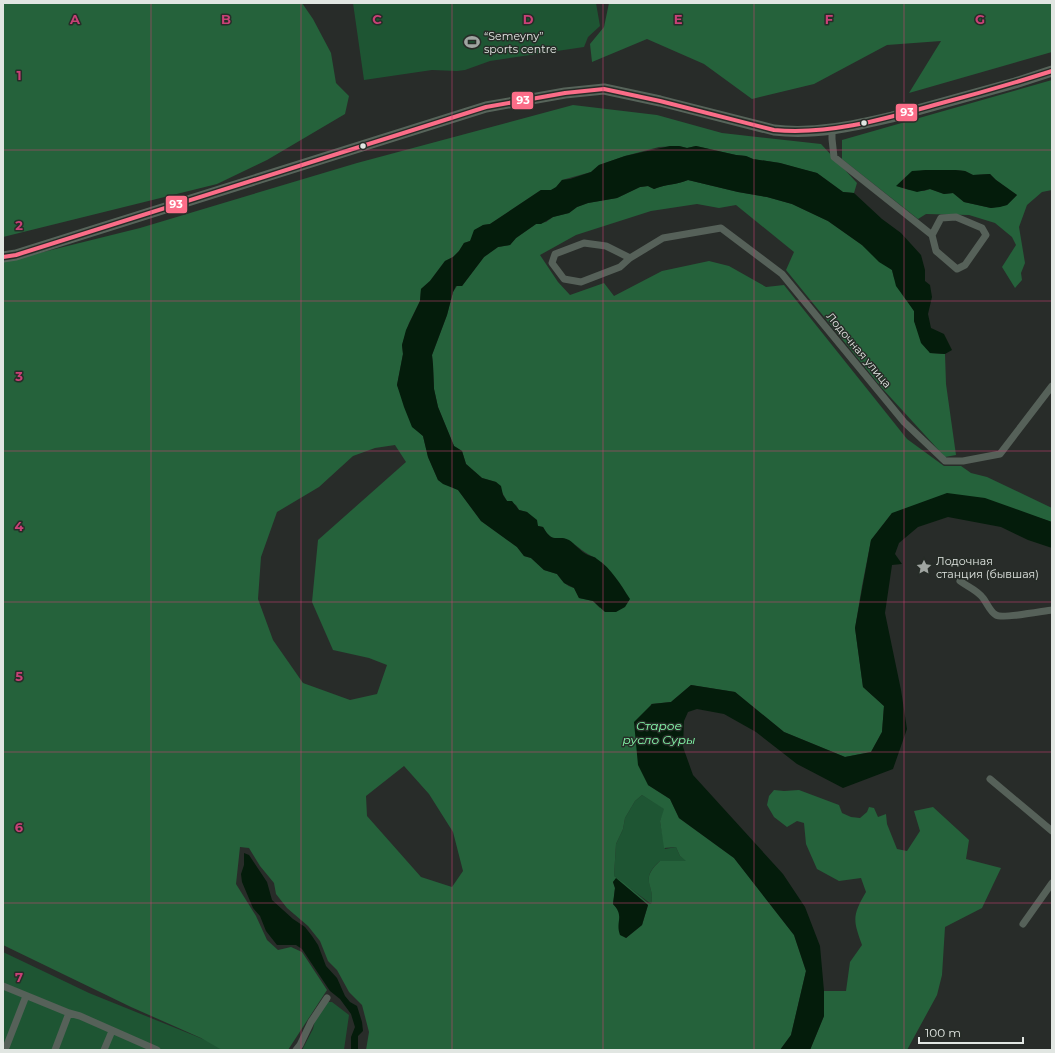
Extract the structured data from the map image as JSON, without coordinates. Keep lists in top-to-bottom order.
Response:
{
  "streets": {
    "street": ["Лодочная улица"]
  },
  "water": ["Старое русло Суры"],
  "places": {
    "sports": ["“Semeyny” sports centre"],
    "place": ["Лодочная станция (бывшая)"]
  },
  "lines": ["transit line 93"],
  "scale_bar": "100 m",
  "grid": {
    "columns": [
      "A",
      "B",
      "C",
      "D",
      "E",
      "F",
      "G"
    ],
    "rows": [
      "1",
      "2",
      "3",
      "4",
      "5",
      "6",
      "7"
    ]
  }
}
